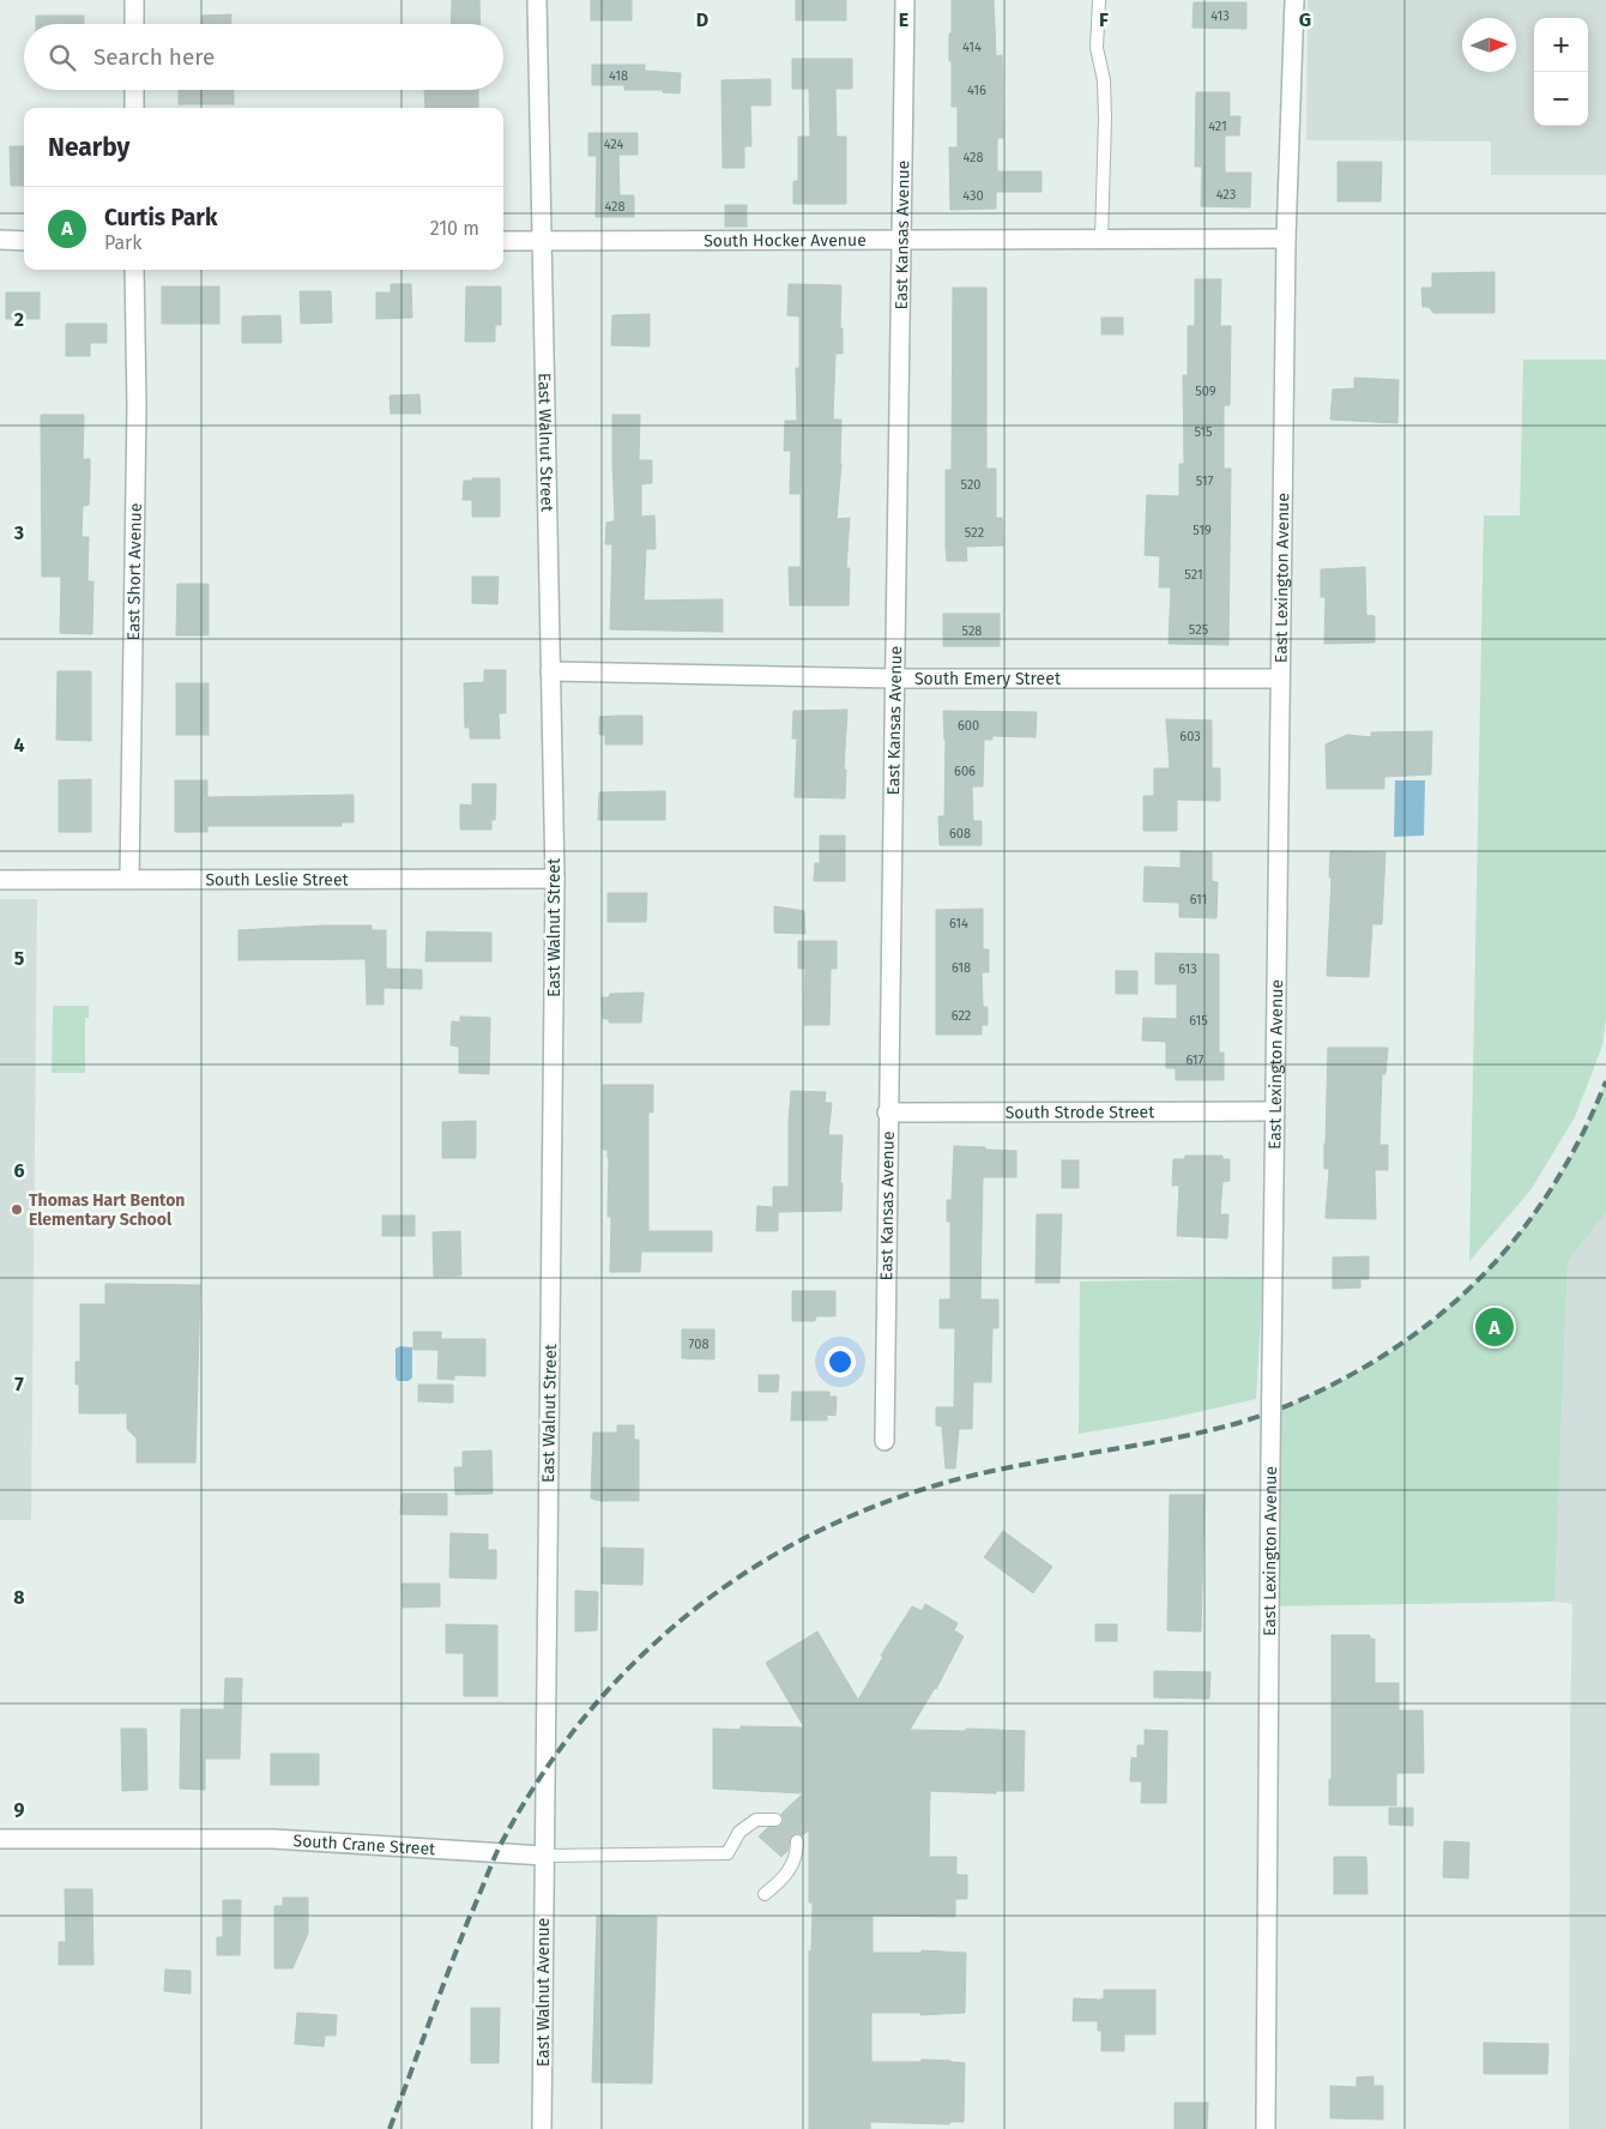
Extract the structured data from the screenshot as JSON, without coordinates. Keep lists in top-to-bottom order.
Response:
{
  "streets": {
    "street": [
      "East Kansas Avenue",
      "South Hocker Avenue",
      "East Walnut Street",
      "East Short Avenue",
      "East Lexington Avenue",
      "South Emery Street",
      "South Leslie Street",
      "South Strode Street",
      "South Crane Street",
      "East Walnut Avenue"
    ]
  },
  "crossings": [
    ["East Kansas Avenue", "South Hocker Avenue"],
    ["East Kansas Avenue", "South Emery Street"],
    ["East Kansas Avenue", "South Strode Street"],
    ["South Hocker Avenue", "East Walnut Street"],
    ["South Hocker Avenue", "East Lexington Avenue"],
    ["East Walnut Street", "South Emery Street"],
    ["East Walnut Street", "South Leslie Street"],
    ["East Walnut Street", "South Crane Street"],
    ["East Walnut Street", "East Walnut Avenue"],
    ["East Short Avenue", "South Leslie Street"],
    ["East Lexington Avenue", "South Emery Street"],
    ["East Lexington Avenue", "South Strode Street"],
    ["South Crane Street", "East Walnut Avenue"]
  ],
  "places": ["Thomas Hart Benton Elementary School"],
  "house_numbers": [
    "413",
    "414",
    "418",
    "416",
    "421",
    "424",
    "428",
    "423",
    "430",
    "428",
    "509",
    "515",
    "517",
    "520",
    "519",
    "522",
    "521",
    "525",
    "528",
    "600",
    "603",
    "606",
    "608",
    "611",
    "614",
    "618",
    "613",
    "622",
    "615",
    "617",
    "708"
  ],
  "north": "right",
  "page": {
    "map_buttons": ["+", "−"],
    "search": "Search here",
    "heading": "Nearby",
    "list": [
      {
        "mark": "A",
        "name": "Curtis Park",
        "note": "Park",
        "value": "210 m"
      }
    ],
    "pins": "A"
  },
  "grid": {
    "columns": [
      "D",
      "E",
      "F",
      "G"
    ],
    "rows": [
      "2",
      "3",
      "4",
      "5",
      "6",
      "7",
      "8",
      "9"
    ]
  }
}
